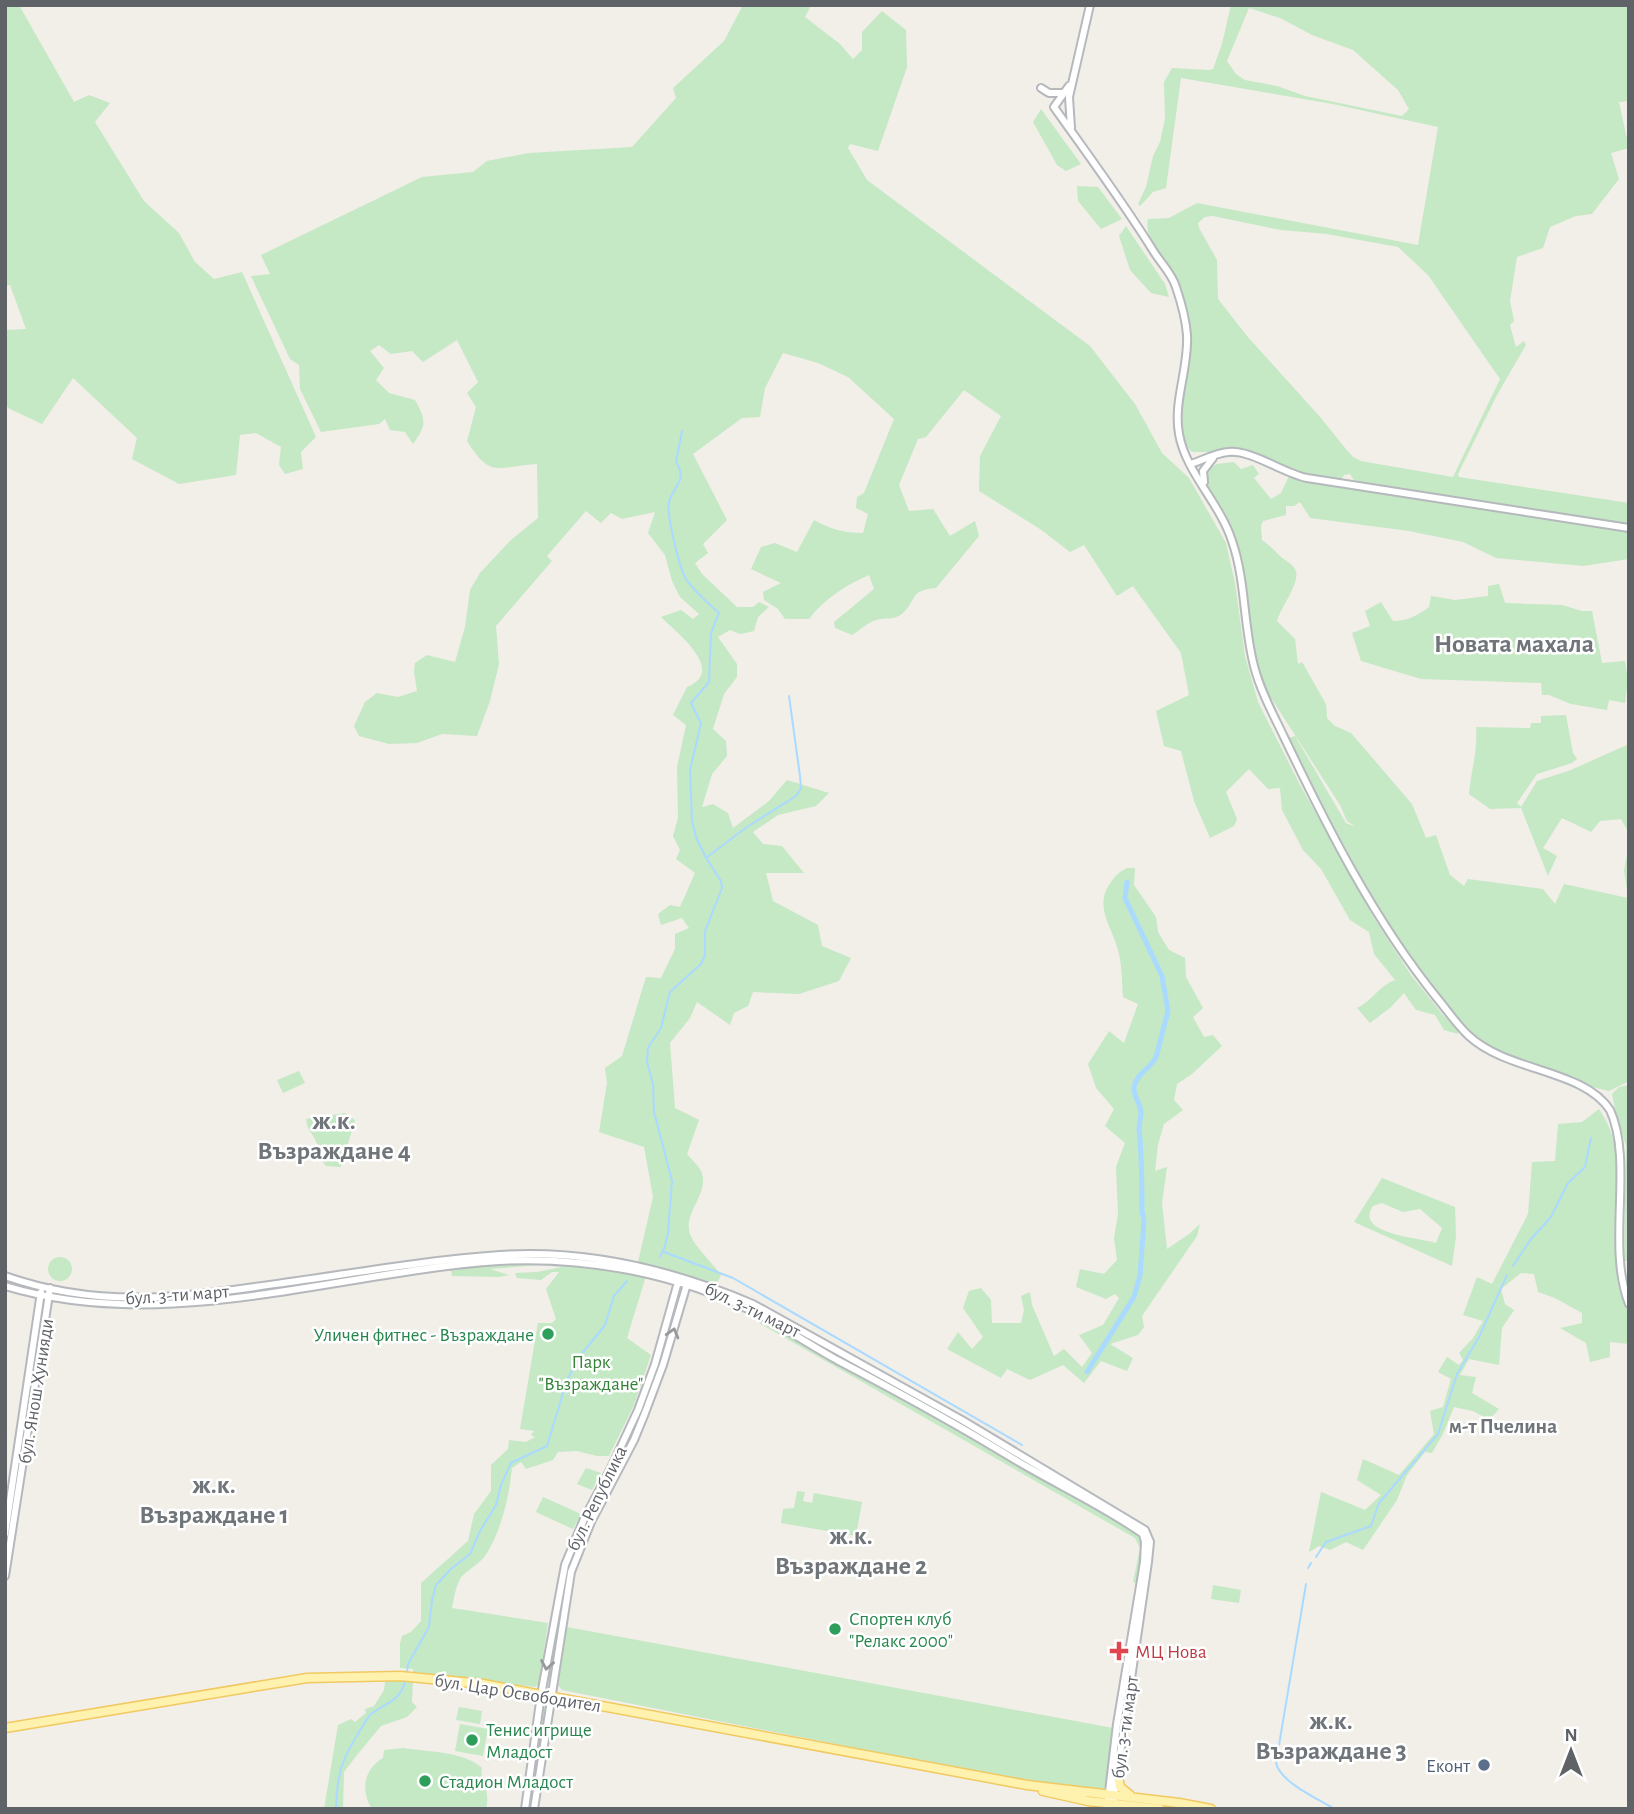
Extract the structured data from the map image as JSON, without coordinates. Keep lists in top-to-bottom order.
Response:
{
  "streets": {
    "main road": ["бул. Цар Освободител"],
    "street": ["бул. 3-ти март", "бул. Янош Хунияди", "бул. Република"]
  },
  "crossings": [
    ["бул. 3-ти март", "бул. Янош Хунияди"],
    ["бул. 3-ти март", "бул. Република"],
    ["бул. 3-ти март", "бул. Цар Освободител"],
    ["бул. Република", "бул. Цар Освободител"]
  ],
  "districts": [
    "Новата махала",
    "ж.к. Възраждане 4",
    "м-т Пчелина",
    "ж.к. Възраждане 1",
    "ж.к. Възраждане 2",
    "ж.к. Възраждане 3"
  ],
  "parks": ["Парк \"Възраждане\""],
  "places": {
    "other": [
      "Уличен фитнес - Възраждане",
      "Спортен клуб \"Релакс 2000\"",
      "Тенис игрище Младост",
      "Еконт",
      "Стадион Младост"
    ],
    "health": ["МЦ Нова"]
  },
  "north": "top"
}
